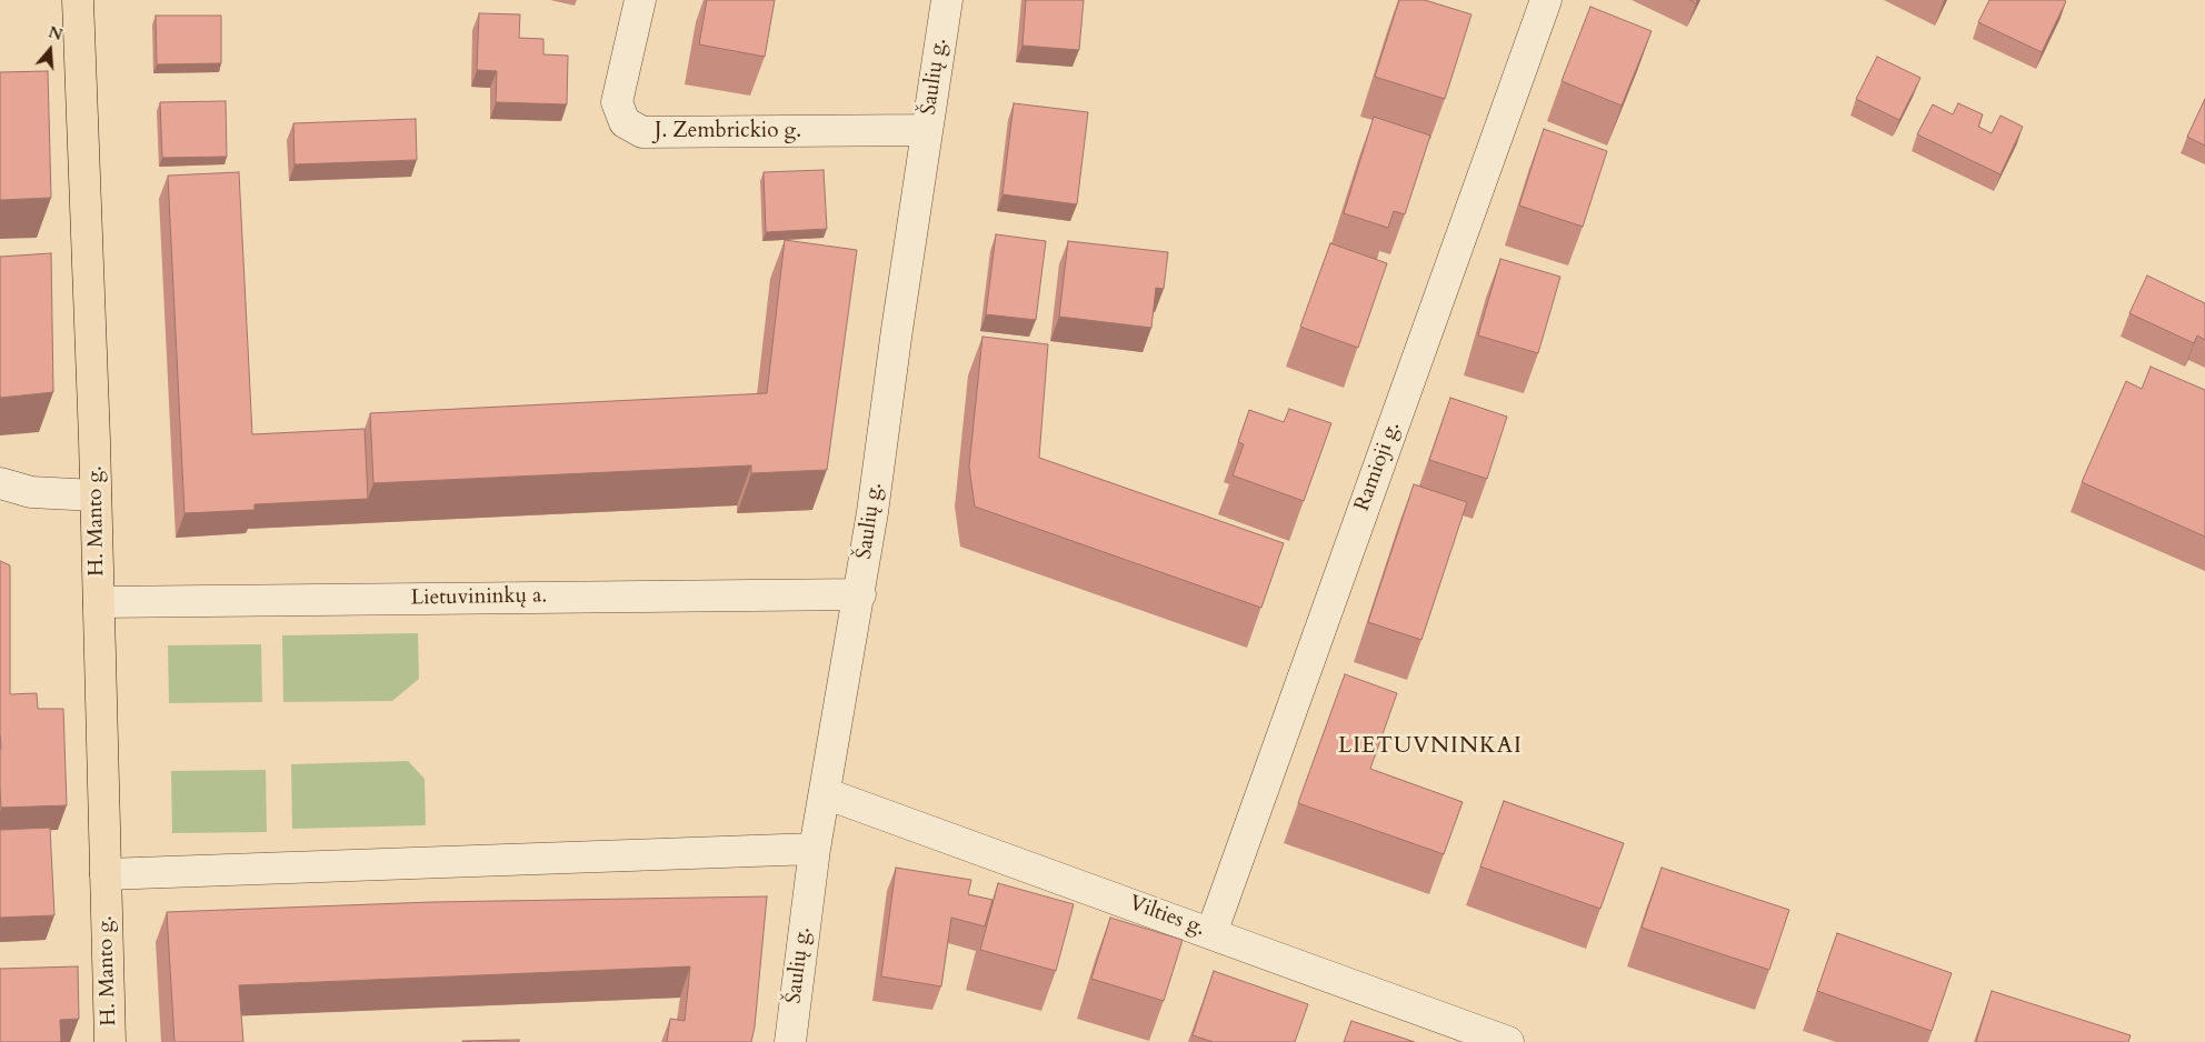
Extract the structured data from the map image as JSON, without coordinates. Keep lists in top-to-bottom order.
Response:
{
  "streets": {
    "main road": ["H. Manto g."],
    "street": [
      "Šaulių g.",
      "J. Zembrickio g.",
      "Ramioji g.",
      "Lietuvininkų a.",
      "Vilties g."
    ]
  },
  "crossings": [
    ["Šaulių g.", "J. Zembrickio g."],
    ["Šaulių g.", "Lietuvininkų a."],
    ["Šaulių g.", "Vilties g."],
    ["Ramioji g.", "Vilties g."],
    ["H. Manto g.", "Lietuvininkų a."]
  ],
  "districts": ["LIETUVNINKAI"],
  "north": "top"
}
